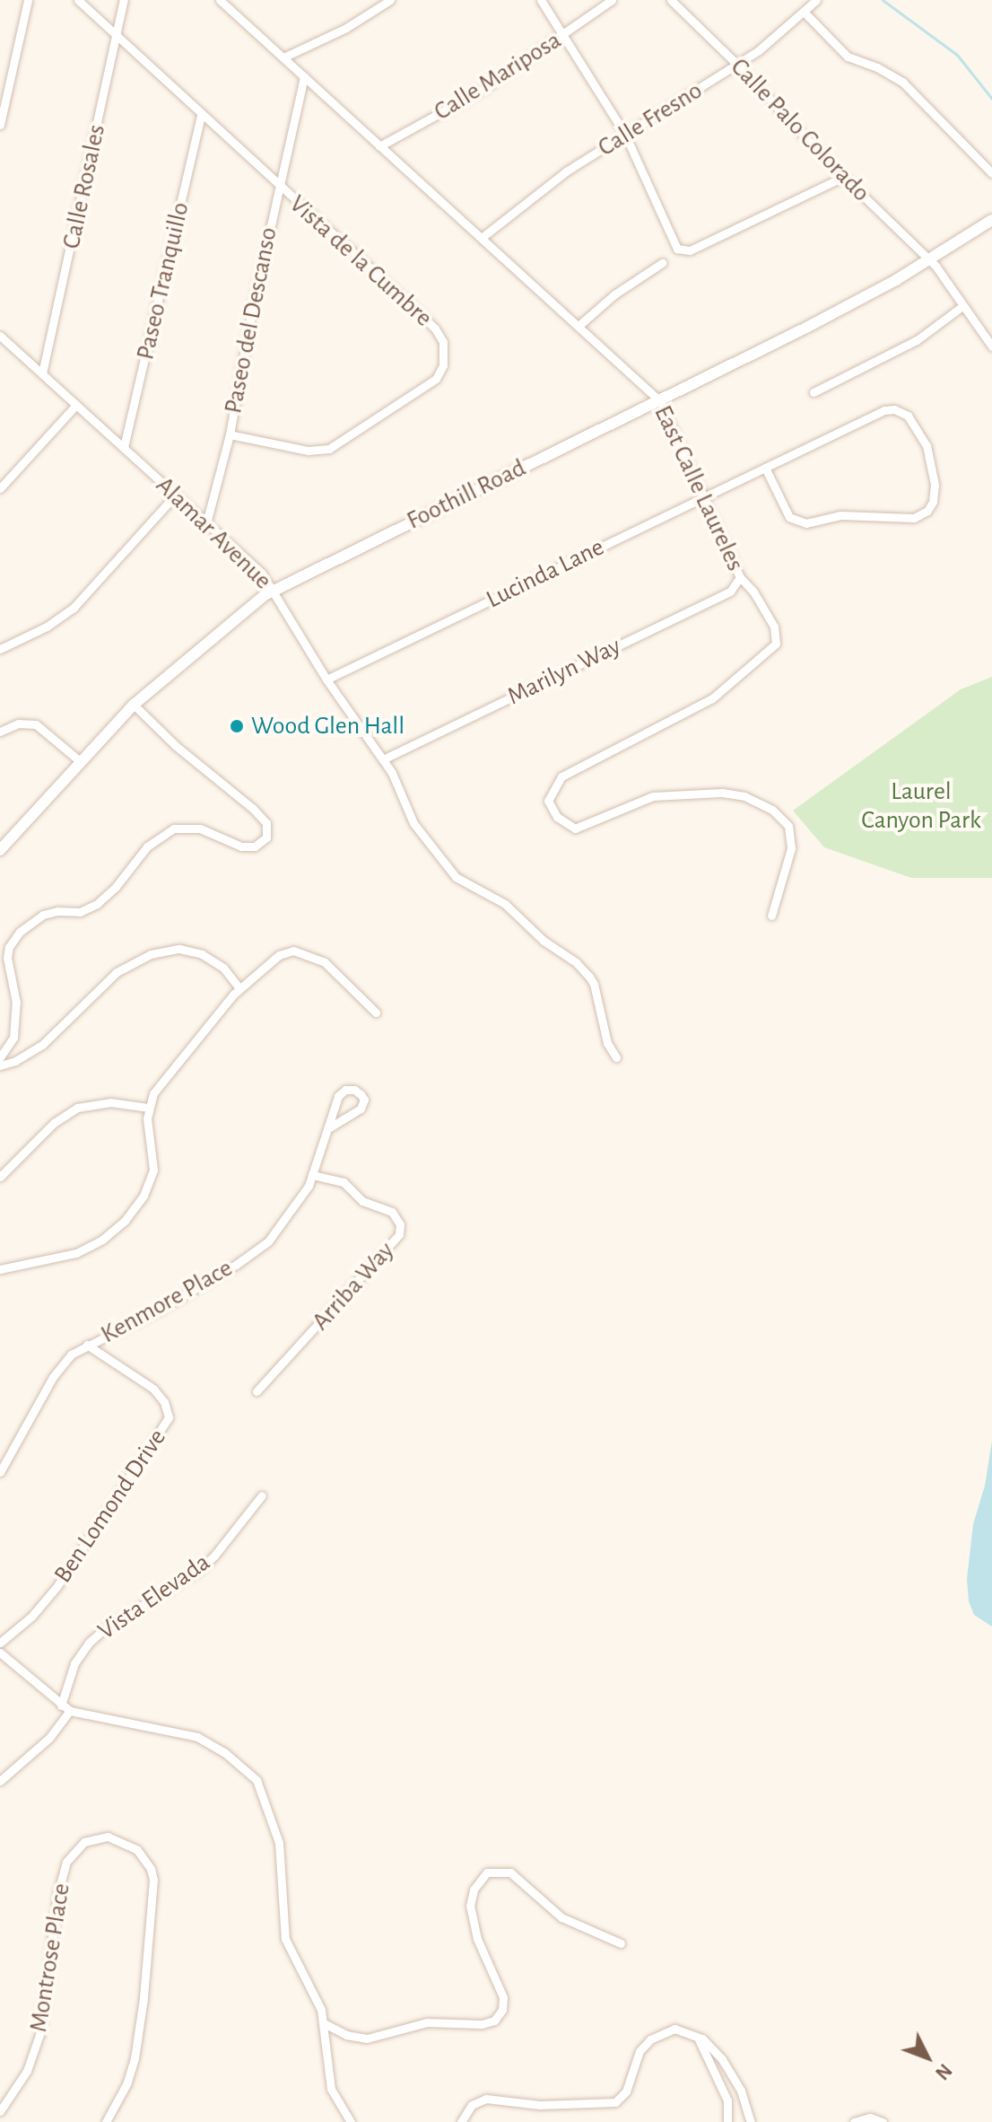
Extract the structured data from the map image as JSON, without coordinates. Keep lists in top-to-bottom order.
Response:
{
  "streets": {
    "main road": ["Foothill Road"],
    "street": [
      "Calle Mariposa",
      "Calle Fresno",
      "Calle Palo Colorado",
      "Calle Rosales",
      "Vista de la Cumbre",
      "Paseo Tranquillo",
      "Paseo del Descanso",
      "East Calle Laureles",
      "Alamar Avenue",
      "Lucinda Lane",
      "Marilyn Way",
      "Arriba Way",
      "Kenmore Place",
      "Ben Lomond Drive",
      "Vista Elevada",
      "Montrose Place"
    ]
  },
  "crossings": [
    ["Calle Mariposa", "East Calle Laureles"],
    ["Calle Fresno", "Calle Palo Colorado"],
    ["Calle Fresno", "East Calle Laureles"],
    ["Calle Palo Colorado", "Foothill Road"],
    ["Calle Rosales", "Vista de la Cumbre"],
    ["Calle Rosales", "Alamar Avenue"],
    ["Vista de la Cumbre", "Paseo Tranquillo"],
    ["Vista de la Cumbre", "Paseo del Descanso"],
    ["Paseo Tranquillo", "Alamar Avenue"],
    ["Paseo del Descanso", "East Calle Laureles"],
    ["Paseo del Descanso", "Alamar Avenue"],
    ["East Calle Laureles", "Foothill Road"],
    ["East Calle Laureles", "Lucinda Lane"],
    ["East Calle Laureles", "Marilyn Way"],
    ["Foothill Road", "Alamar Avenue"],
    ["Alamar Avenue", "Lucinda Lane"],
    ["Alamar Avenue", "Marilyn Way"],
    ["Arriba Way", "Kenmore Place"],
    ["Kenmore Place", "Ben Lomond Drive"]
  ],
  "parks": ["Laurel Canyon Park"],
  "places": ["Wood Glen Hall"],
  "north": "bottom right"
}
